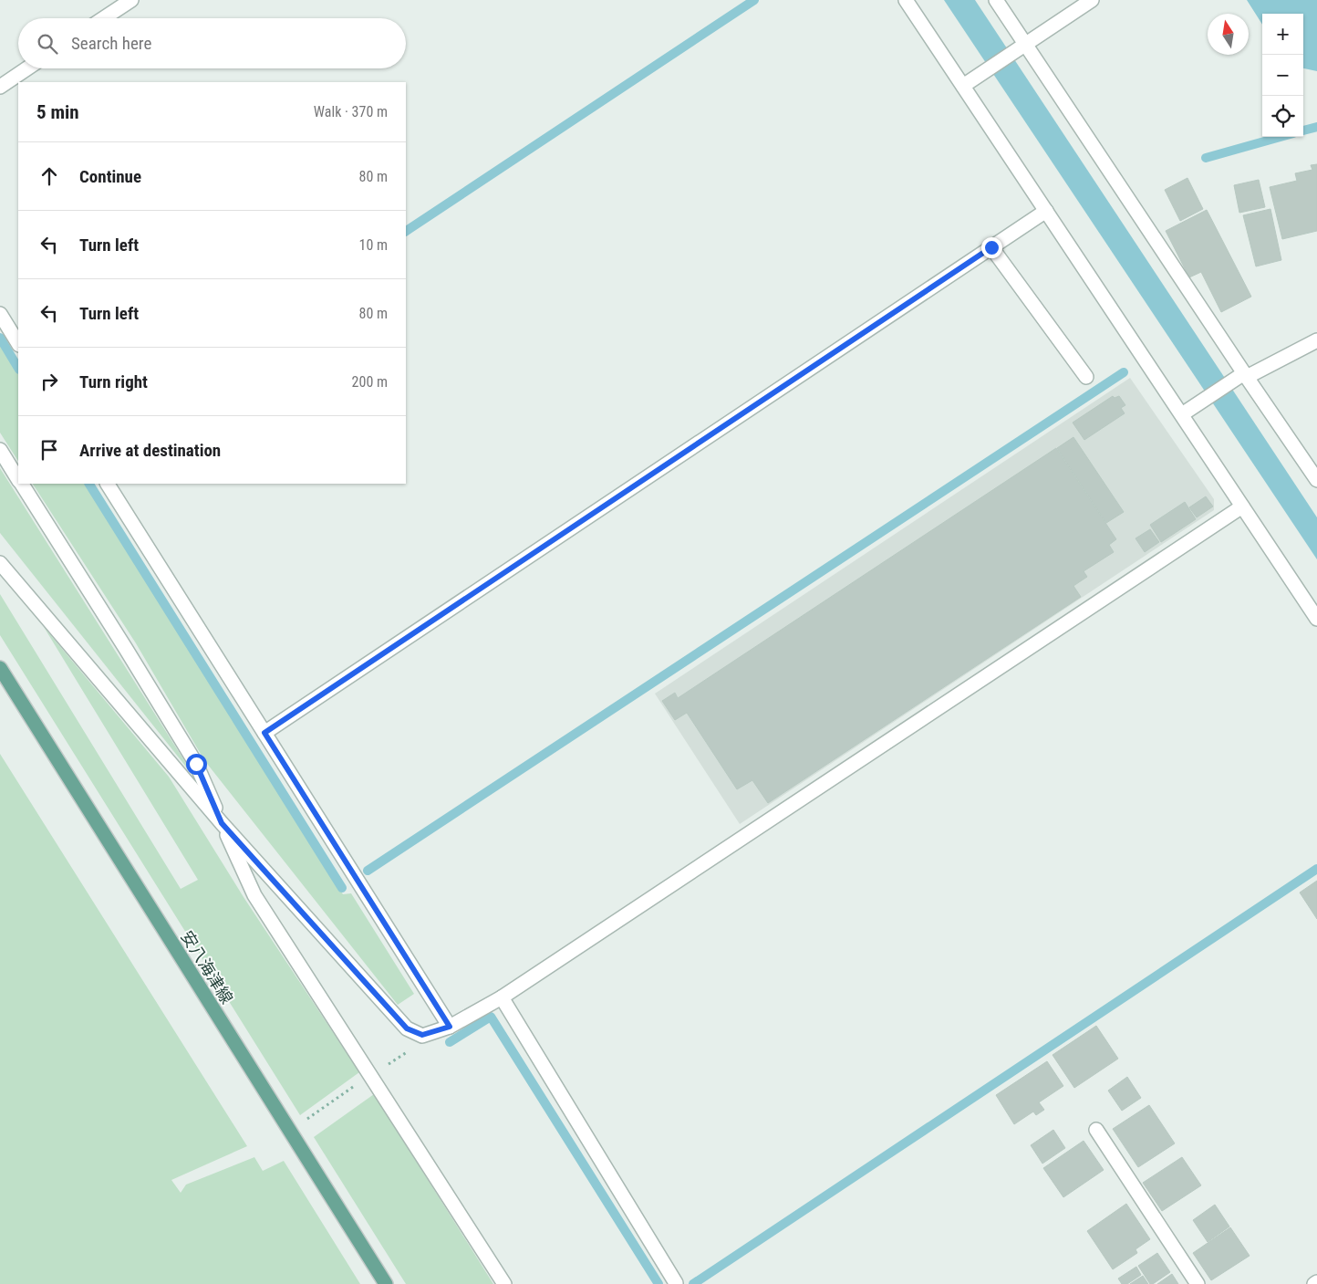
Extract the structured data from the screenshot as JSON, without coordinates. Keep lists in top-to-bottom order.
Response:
{
  "streets": {
    "main road": ["安八海津線"]
  },
  "north": "top",
  "page": {
    "map_buttons": ["+", "−"],
    "search": "Search here",
    "heading": ["5 min", "Walk · 370 m"],
    "list": [
      ["Continue", "80 m"],
      ["Turn left", "10 m"],
      ["Turn left", "80 m"],
      ["Turn right", "200 m"],
      "Arrive at destination"
    ]
  }
}
